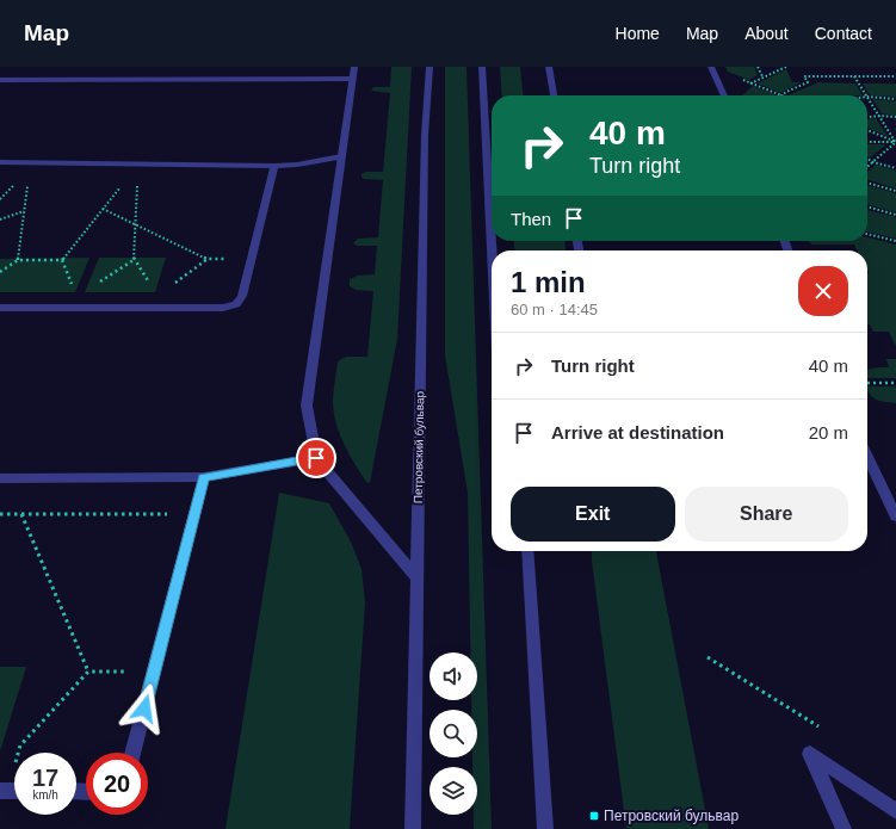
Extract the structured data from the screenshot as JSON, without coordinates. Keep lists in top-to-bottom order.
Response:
{
  "streets": {
    "street": ["Петровский бульвар"]
  },
  "places": {
    "transit": ["Петровский бульвар"]
  },
  "page": {
    "header": "Map",
    "nav": [
      "Home",
      "Map",
      "About",
      "Contact"
    ],
    "turn": ["40 m", "Turn right"],
    "then": "Then",
    "heading": ["1 min", "60 m · 14:45"],
    "list": [
      {
        "name": "Turn right",
        "value": "40 m"
      },
      {
        "name": "Arrive at destination",
        "value": "20 m"
      }
    ],
    "buttons": ["Exit", "Share"],
    "speed": "17 km/h",
    "limit": "20"
  }
}
